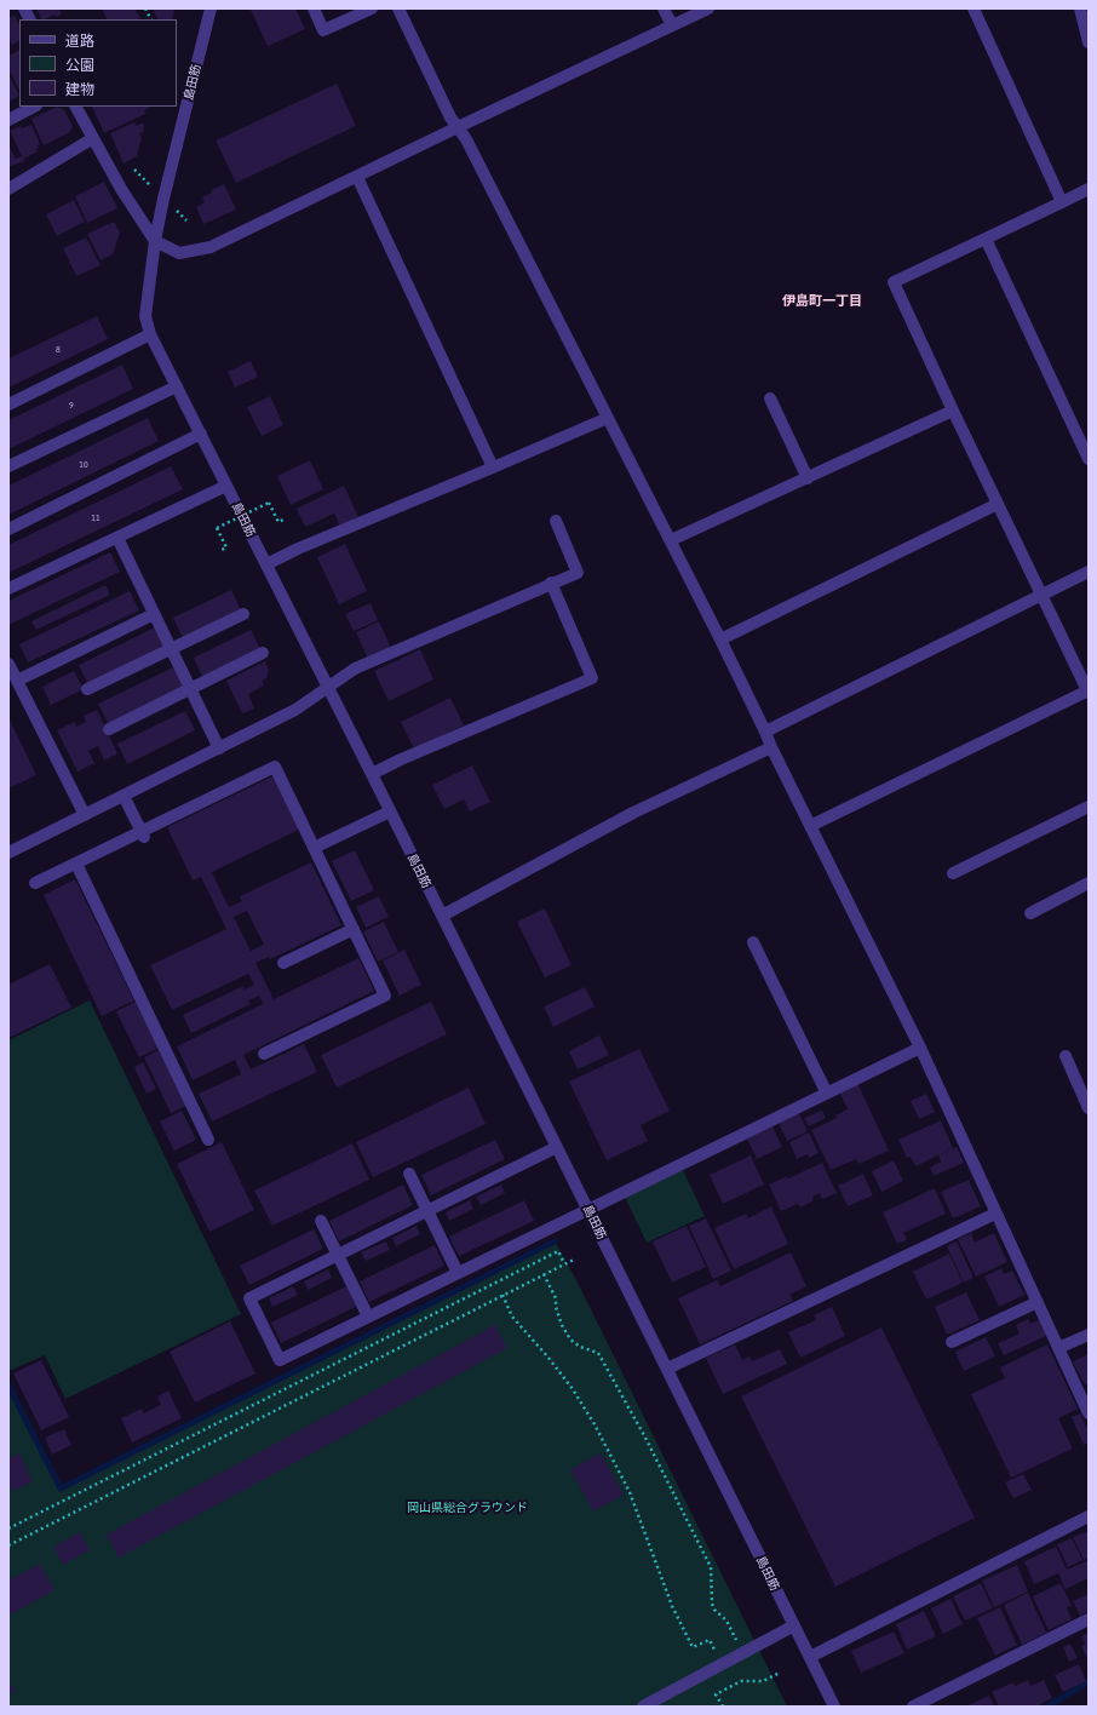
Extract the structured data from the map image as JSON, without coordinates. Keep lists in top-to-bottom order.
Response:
{
  "streets": {
    "street": ["島田筋"]
  },
  "districts": ["伊島町一丁目"],
  "parks": ["岡山県総合グラウンド"],
  "house_numbers": [
    "8",
    "9",
    "10",
    "11"
  ],
  "legend": ["道路", "公園", "建物"]
}
